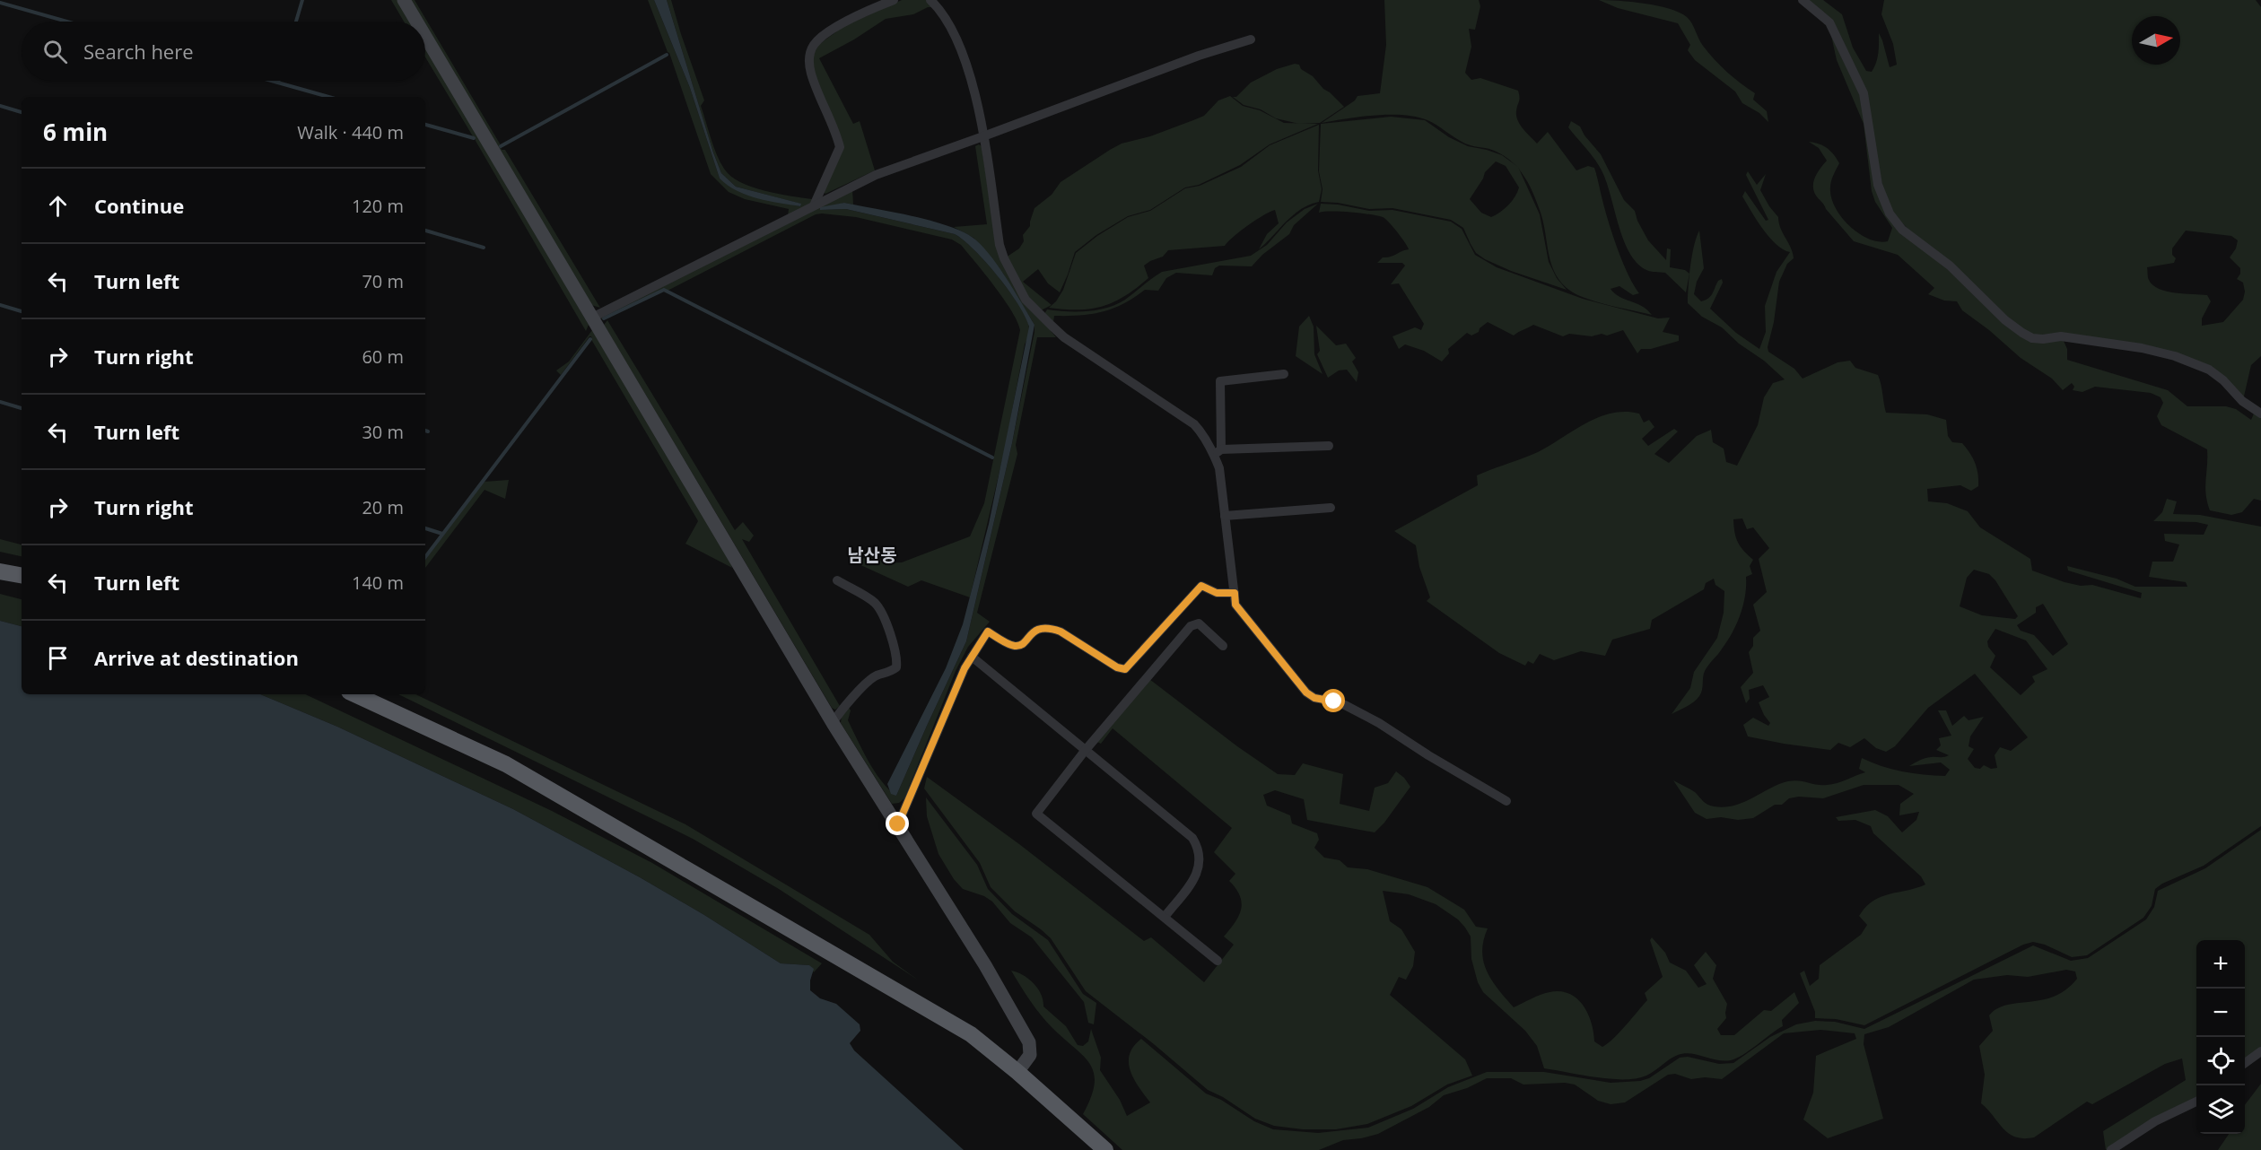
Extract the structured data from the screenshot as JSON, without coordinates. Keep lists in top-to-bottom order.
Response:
{
  "districts": ["남산동"],
  "north": "right",
  "page": {
    "search": "Search here",
    "heading": ["6 min", "Walk · 440 m"],
    "list": [
      ["Continue", "120 m"],
      ["Turn left", "70 m"],
      ["Turn right", "60 m"],
      ["Turn left", "30 m"],
      ["Turn right", "20 m"],
      ["Turn left", "140 m"],
      "Arrive at destination"
    ],
    "map_buttons": ["+", "−"]
  }
}
